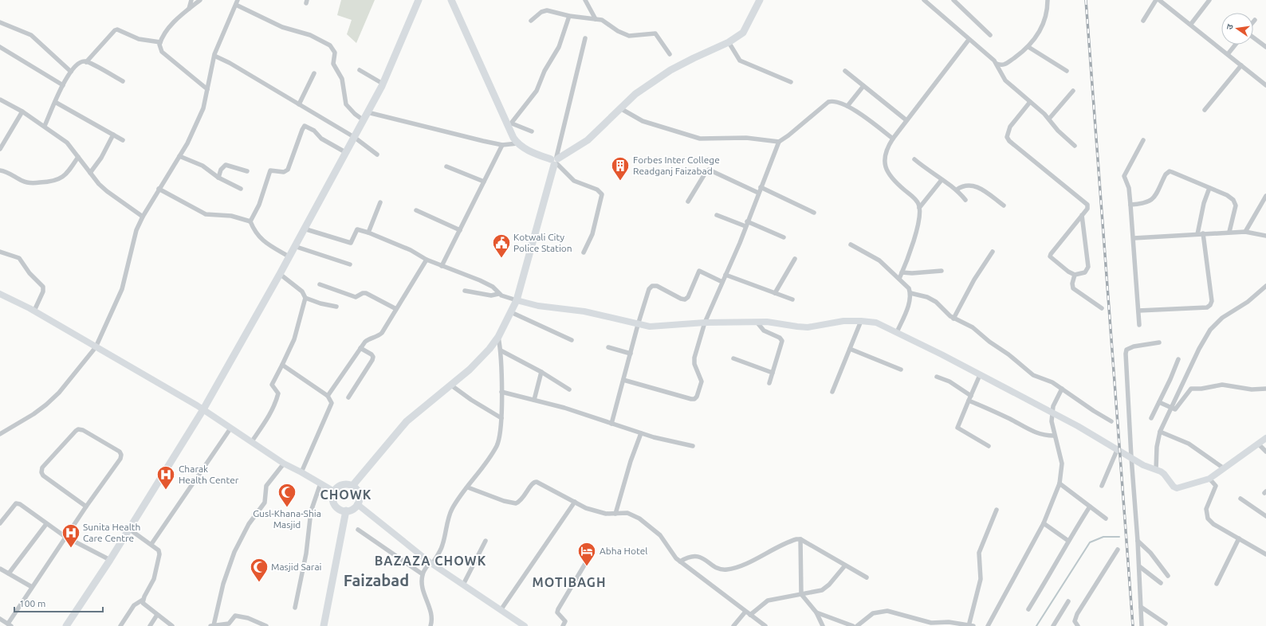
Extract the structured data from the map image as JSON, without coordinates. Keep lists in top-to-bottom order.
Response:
{
  "districts": [
    "CHOWK",
    "BAZAZA CHOWK",
    "Faizabad",
    "MOTIBAGH"
  ],
  "places": {
    "building": ["Forbes Inter College Readganj Faizabad"],
    "public building": ["Kotwali City Police Station"],
    "hospital": ["Charak Health Center", "Sunita Health Care Centre"],
    "mosque": ["Gusl-Khana-Shia Masjid", "Masjid Sarai"],
    "hotel": ["Abha Hotel"]
  },
  "scale_bar": "100 m",
  "north": "left"
}
